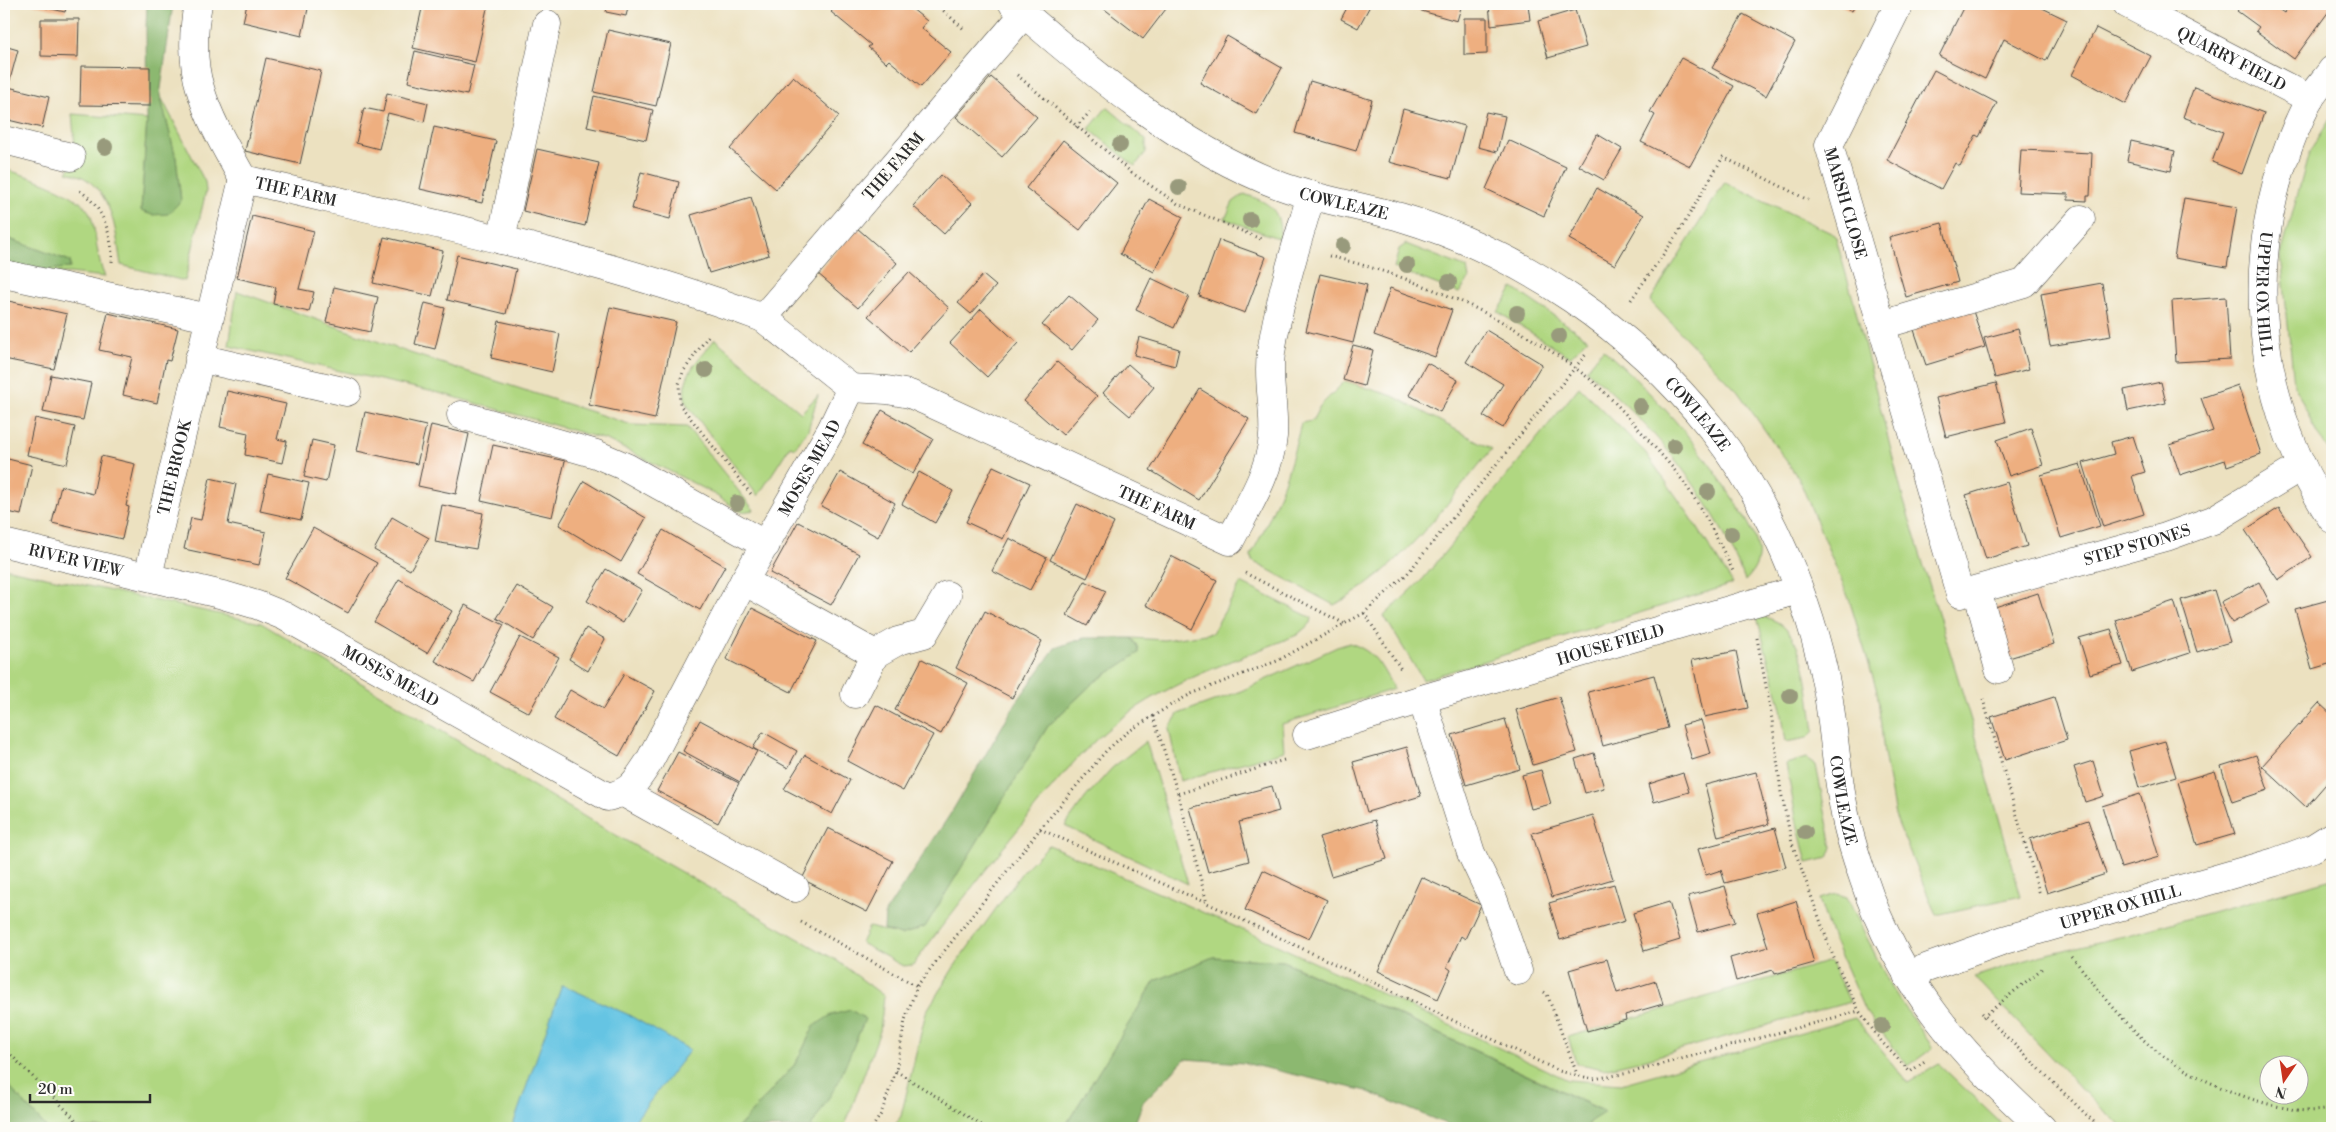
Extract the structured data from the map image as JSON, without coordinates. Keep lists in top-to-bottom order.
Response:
{
  "streets": {
    "street": [
      "QUARRY FIELD",
      "THE FARM",
      "COWLEAZE",
      "MARSH CLOSE",
      "UPPER OX HILL",
      "THE BROOK",
      "MOSES MEAD",
      "STEP STONES",
      "RIVER VIEW",
      "HOUSE FIELD"
    ]
  },
  "crossings": [
    ["QUARRY FIELD", "UPPER OX HILL"],
    ["THE FARM", "COWLEAZE"],
    ["THE FARM", "THE BROOK"],
    ["THE FARM", "MOSES MEAD"],
    ["COWLEAZE", "UPPER OX HILL"],
    ["COWLEAZE", "HOUSE FIELD"],
    ["MARSH CLOSE", "STEP STONES"],
    ["UPPER OX HILL", "STEP STONES"],
    ["THE BROOK", "MOSES MEAD"],
    ["THE BROOK", "RIVER VIEW"],
    ["MOSES MEAD", "RIVER VIEW"]
  ],
  "scale_bar": "20 m",
  "north": "bottom"
}
